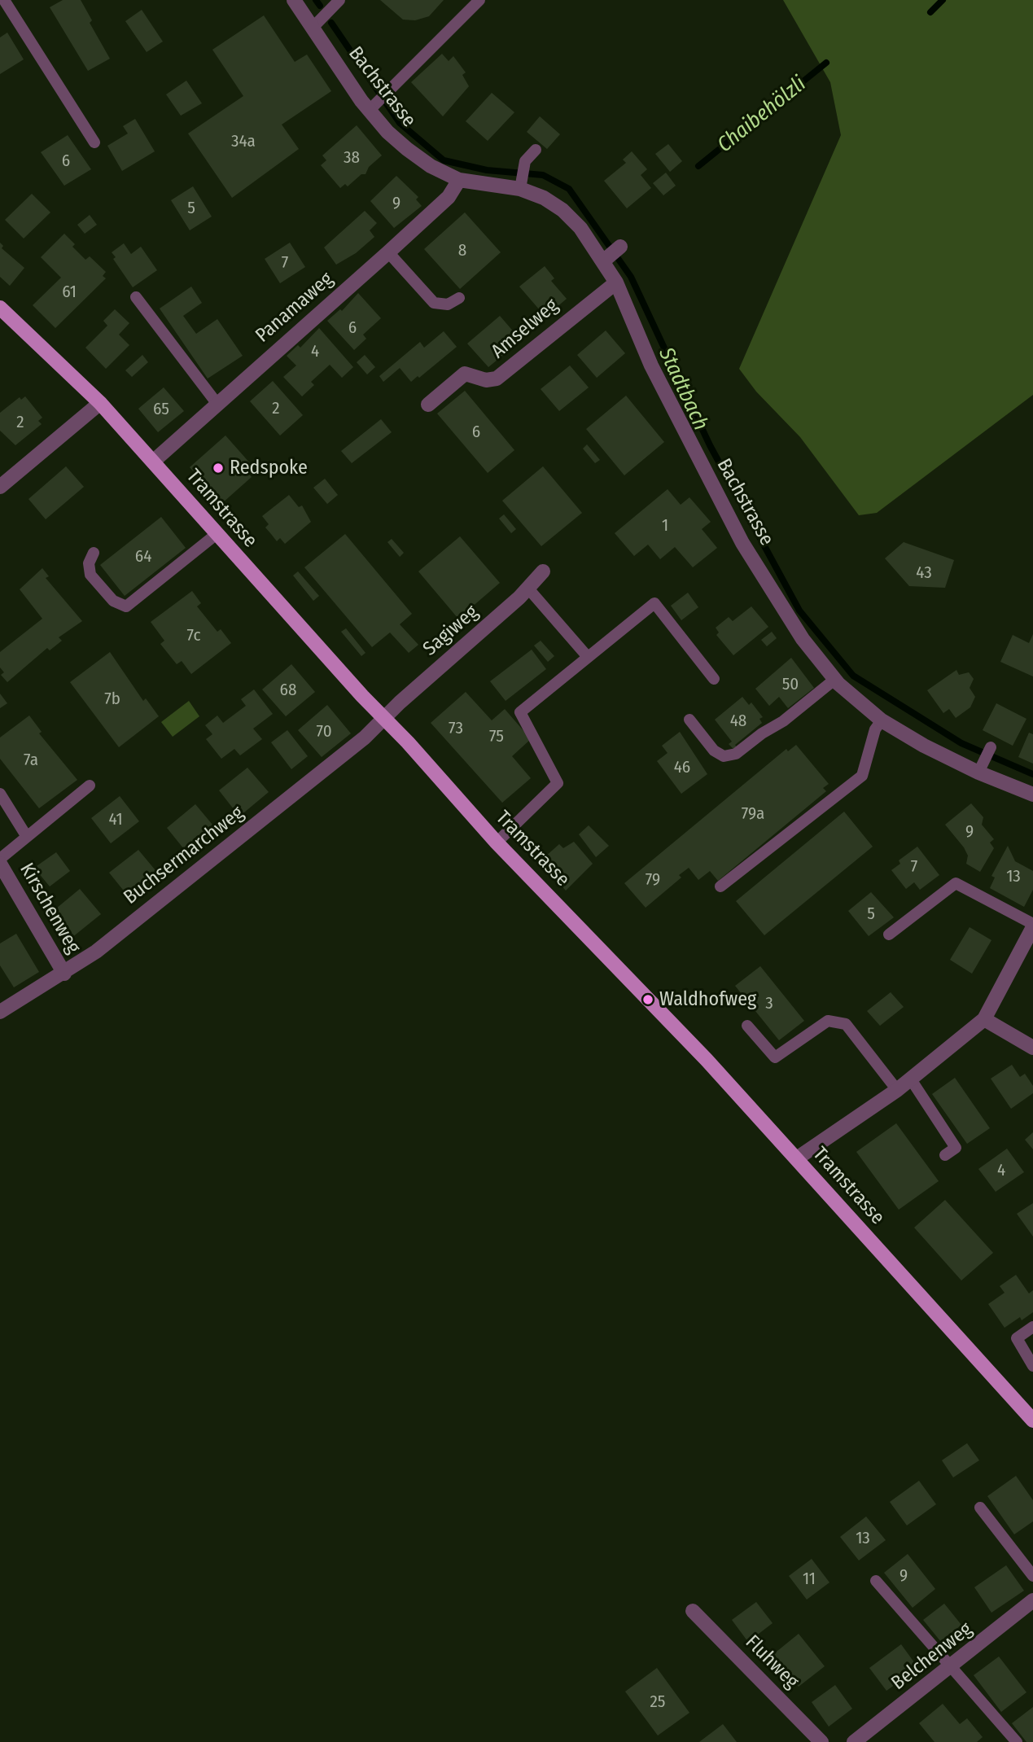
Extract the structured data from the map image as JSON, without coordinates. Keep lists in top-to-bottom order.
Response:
{
  "streets": {
    "main road": ["Tramstrasse"],
    "street": [
      "Bachstrasse",
      "Panamaweg",
      "Amselweg",
      "Sagiweg",
      "Buchsermarchweg",
      "Kirschenweg",
      "Belchenweg",
      "Fluhweg"
    ]
  },
  "crossings": [
    ["Bachstrasse", "Panamaweg"],
    ["Bachstrasse", "Amselweg"],
    ["Panamaweg", "Tramstrasse"],
    ["Tramstrasse", "Sagiweg"],
    ["Tramstrasse", "Buchsermarchweg"],
    ["Sagiweg", "Buchsermarchweg"],
    ["Buchsermarchweg", "Kirschenweg"]
  ],
  "water": ["Chaibehölzli", "Stadtbach"],
  "places": ["Redspoke", "Waldhofweg"],
  "house_numbers": [
    "34a",
    "38",
    "6",
    "9",
    "5",
    "8",
    "7",
    "61",
    "6",
    "4",
    "2",
    "65",
    "2",
    "6",
    "1",
    "64",
    "43",
    "7c",
    "50",
    "68",
    "7b",
    "48",
    "73",
    "70",
    "75",
    "7a",
    "46",
    "79a",
    "41",
    "9",
    "7",
    "13",
    "79",
    "5",
    "3",
    "4",
    "13",
    "9",
    "11",
    "25"
  ]
}
